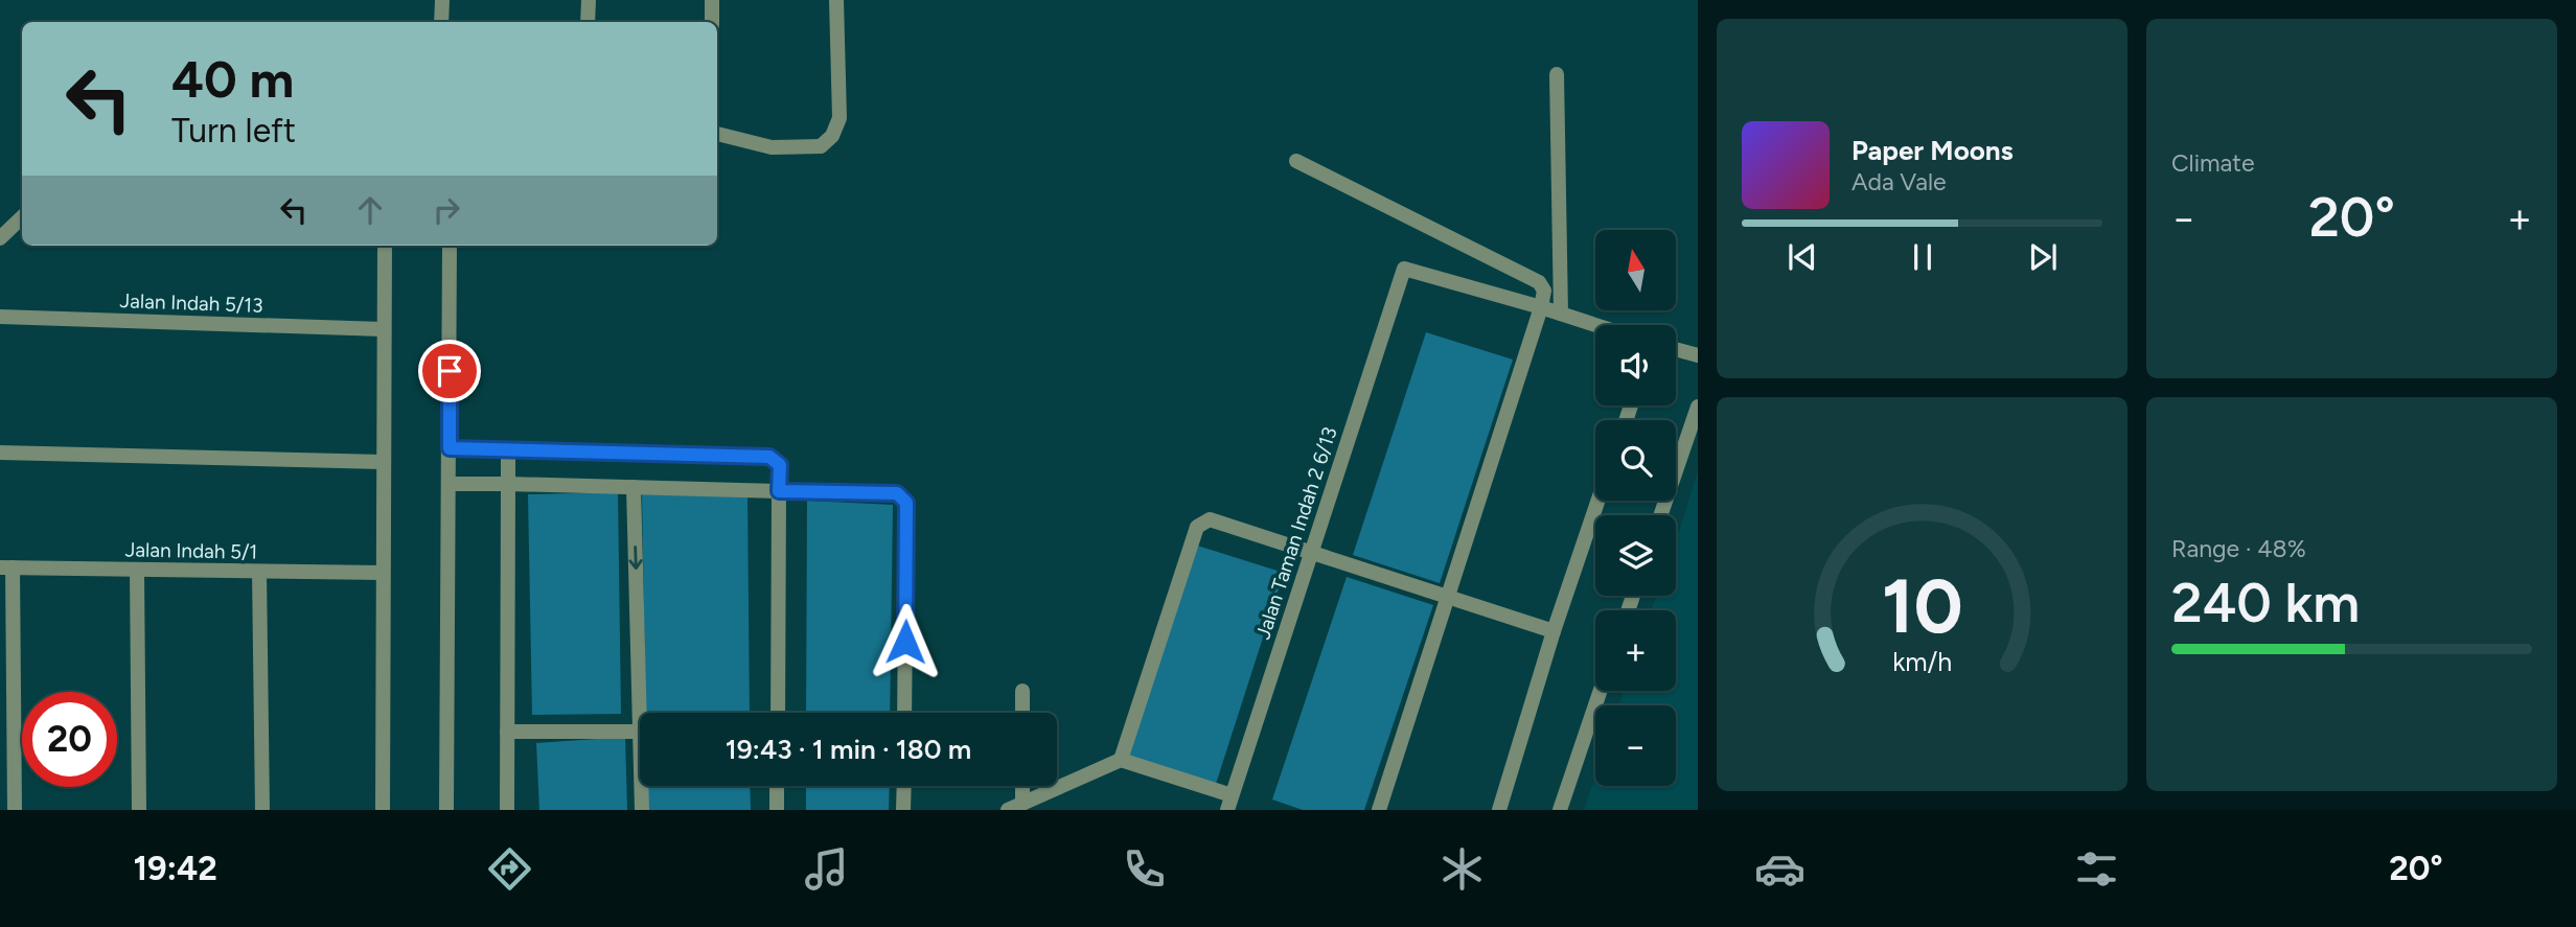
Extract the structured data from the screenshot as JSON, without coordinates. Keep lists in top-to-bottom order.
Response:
{
  "streets": {
    "street": ["Jalan Indah 5/13", "Jalan Taman Indah 2 6/13", "Jalan Indah 5/1"]
  },
  "north": "top",
  "page": {
    "tile": [
      "Climate",
      ["Range · 48%", "240 km"]
    ],
    "turn": ["40 m", "Turn left"],
    "song": ["Paper Moons", "Ada Vale"],
    "heat": ["−", "20°", "+"],
    "map_buttons": ["+", "−"],
    "limit": "20",
    "trip": "19:43 · 1 min · 180 m",
    "tabs": ["19:42", "20°"],
    "gauge": ["10", "km/h"]
  }
}
